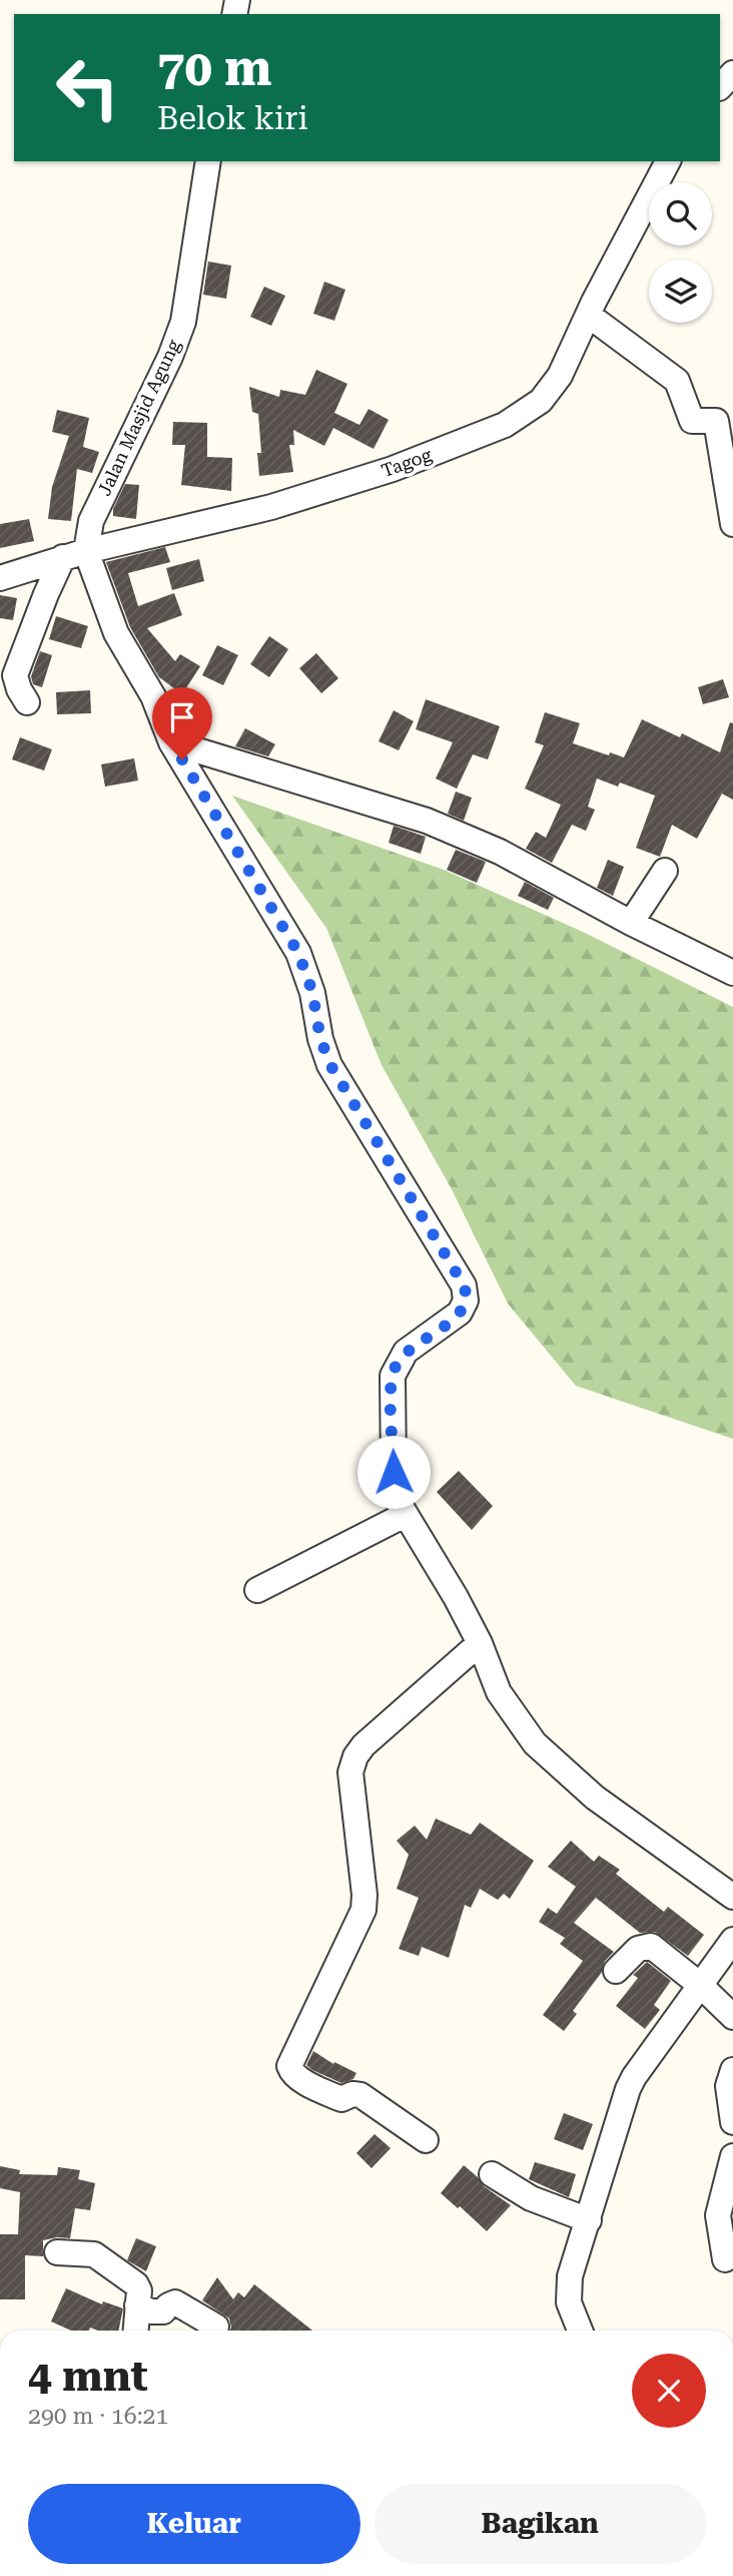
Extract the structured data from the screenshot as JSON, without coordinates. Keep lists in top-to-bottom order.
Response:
{
  "streets": {
    "street": ["Jalan Masjid Agung", "Tagog"]
  },
  "crossings": [
    ["Jalan Masjid Agung", "Tagog"]
  ],
  "page": {
    "turn": ["70 m", "Belok kiri"],
    "heading": ["4 mnt", "290 m · 16:21"],
    "buttons": ["Keluar", "Bagikan"]
  }
}
